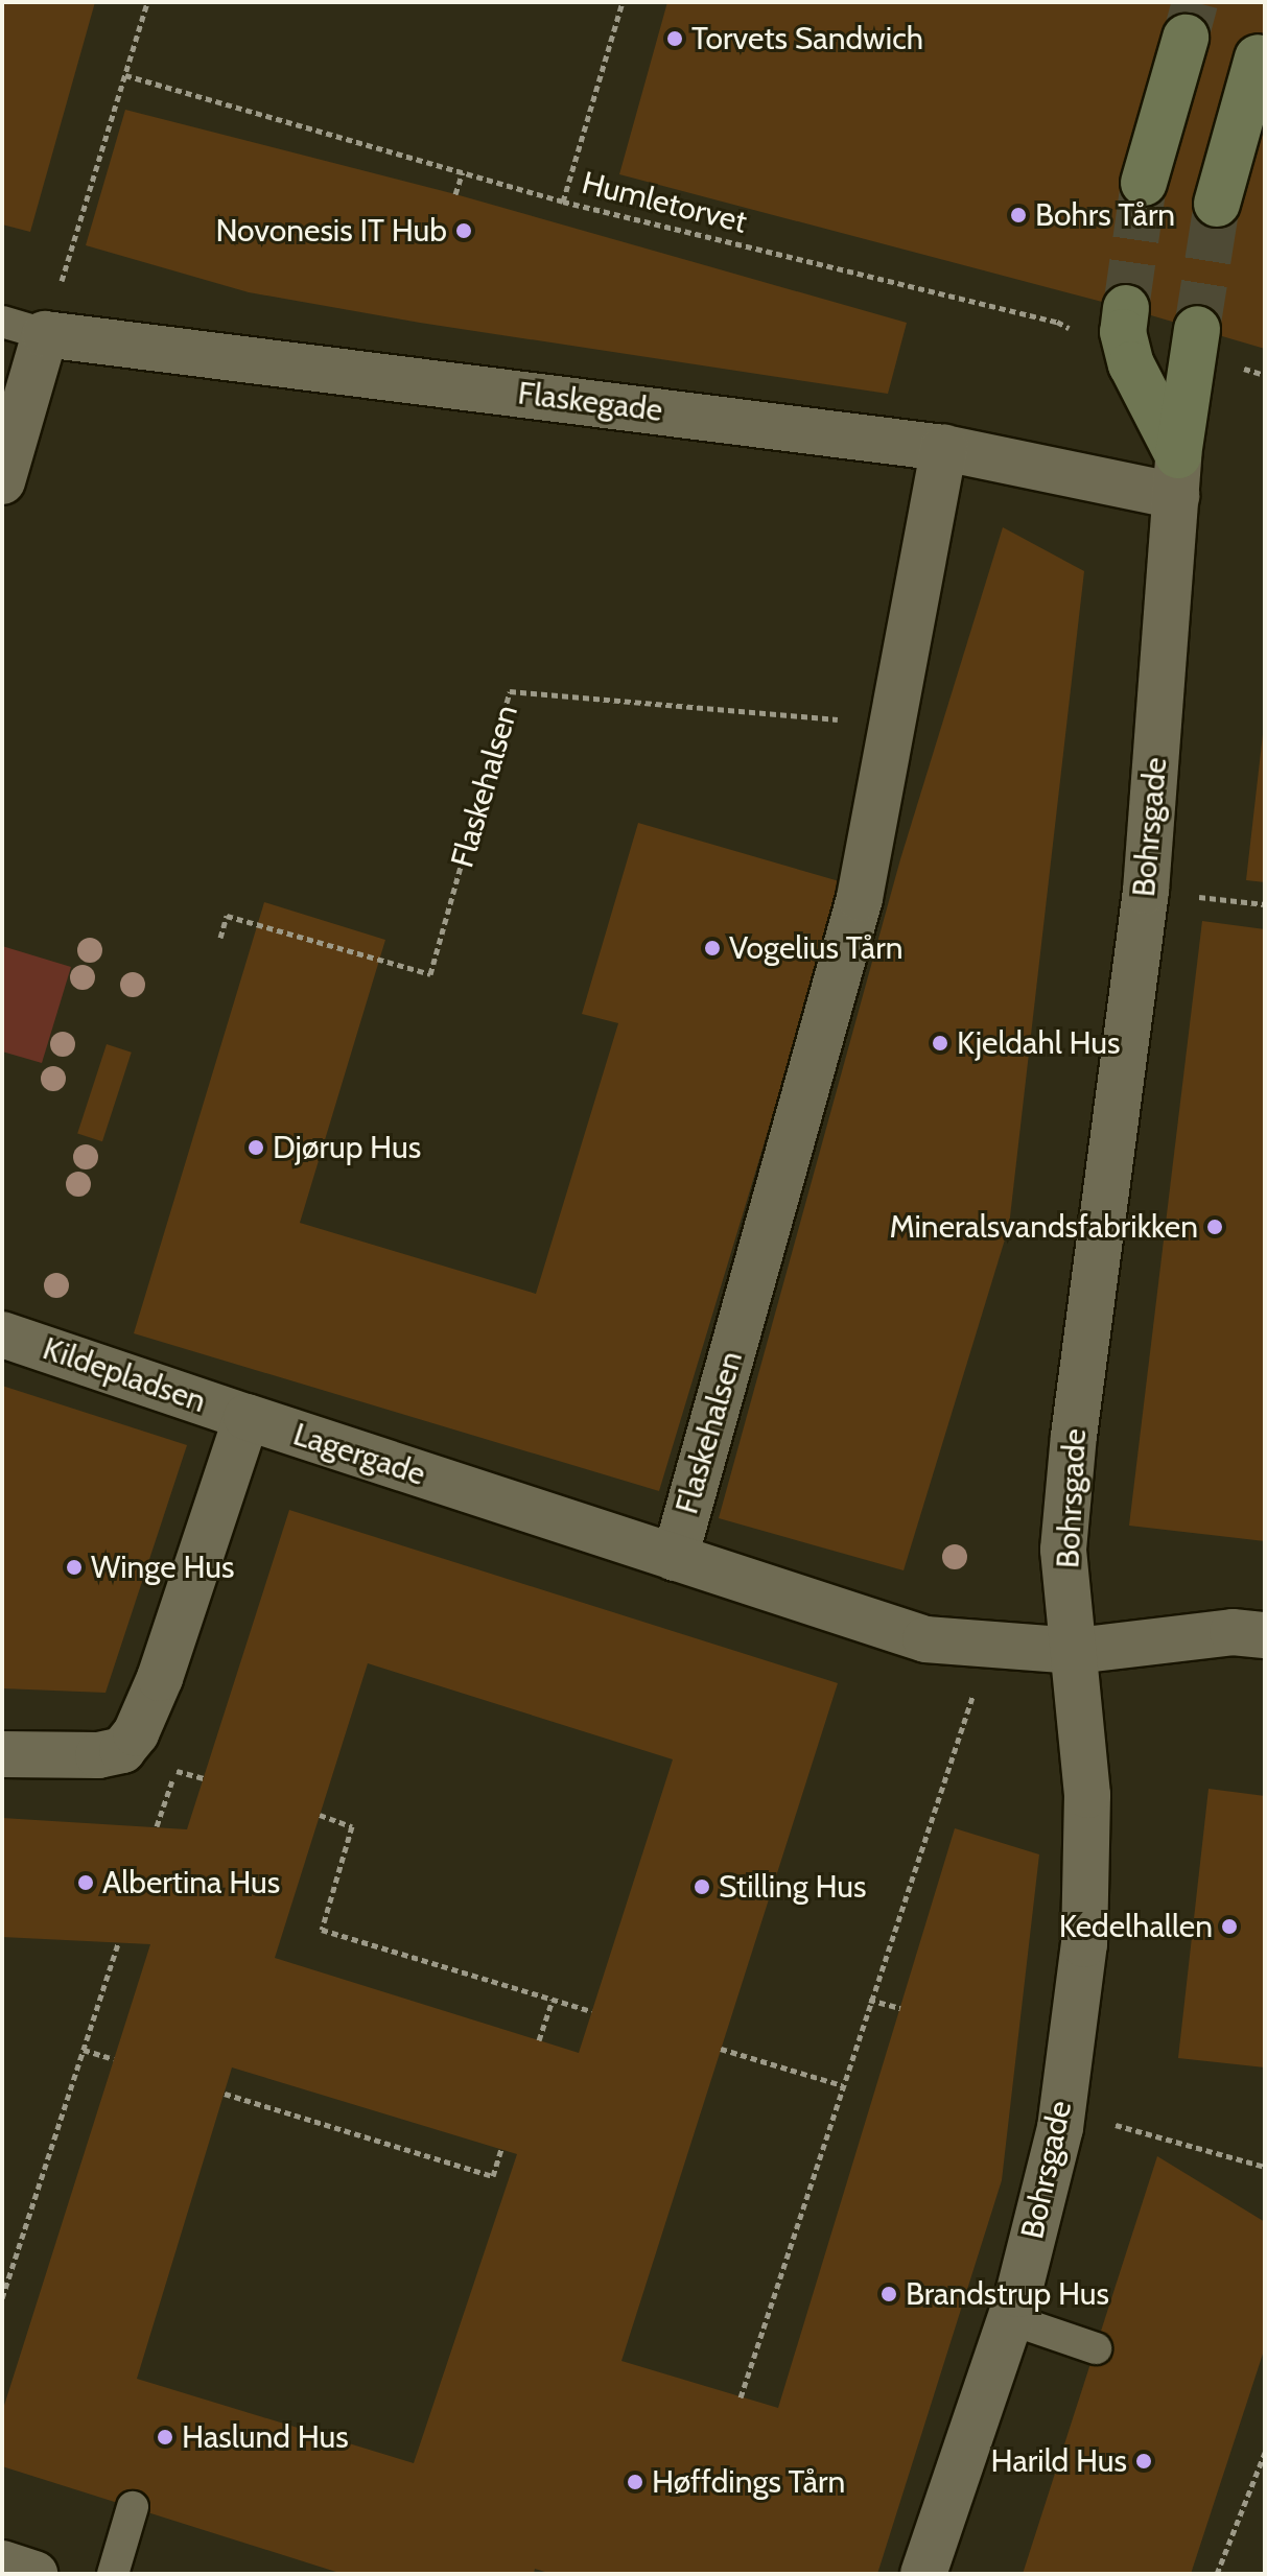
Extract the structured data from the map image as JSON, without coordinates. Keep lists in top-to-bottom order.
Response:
{
  "streets": {
    "street": [
      "Flaskegade",
      "Flaskehalsen",
      "Bohrsgade",
      "Kildepladsen",
      "Lagergade"
    ],
    "path": ["Humletorvet"]
  },
  "crossings": [
    ["Flaskegade", "Flaskehalsen"],
    ["Flaskegade", "Bohrsgade"],
    ["Flaskehalsen", "Lagergade"],
    ["Bohrsgade", "Lagergade"],
    ["Kildepladsen", "Lagergade"]
  ],
  "places": [
    "Torvets Sandwich",
    "Bohrs Tårn",
    "Novonesis IT Hub",
    "Vogelius Tårn",
    "Kjeldahl Hus",
    "Djørup Hus",
    "Mineralsvandsfabrikken",
    "Winge Hus",
    "Albertina Hus",
    "Stilling Hus",
    "Kedelhallen",
    "Brandstrup Hus",
    "Haslund Hus",
    "Harild Hus",
    "Høffdings Tårn"
  ]
}
